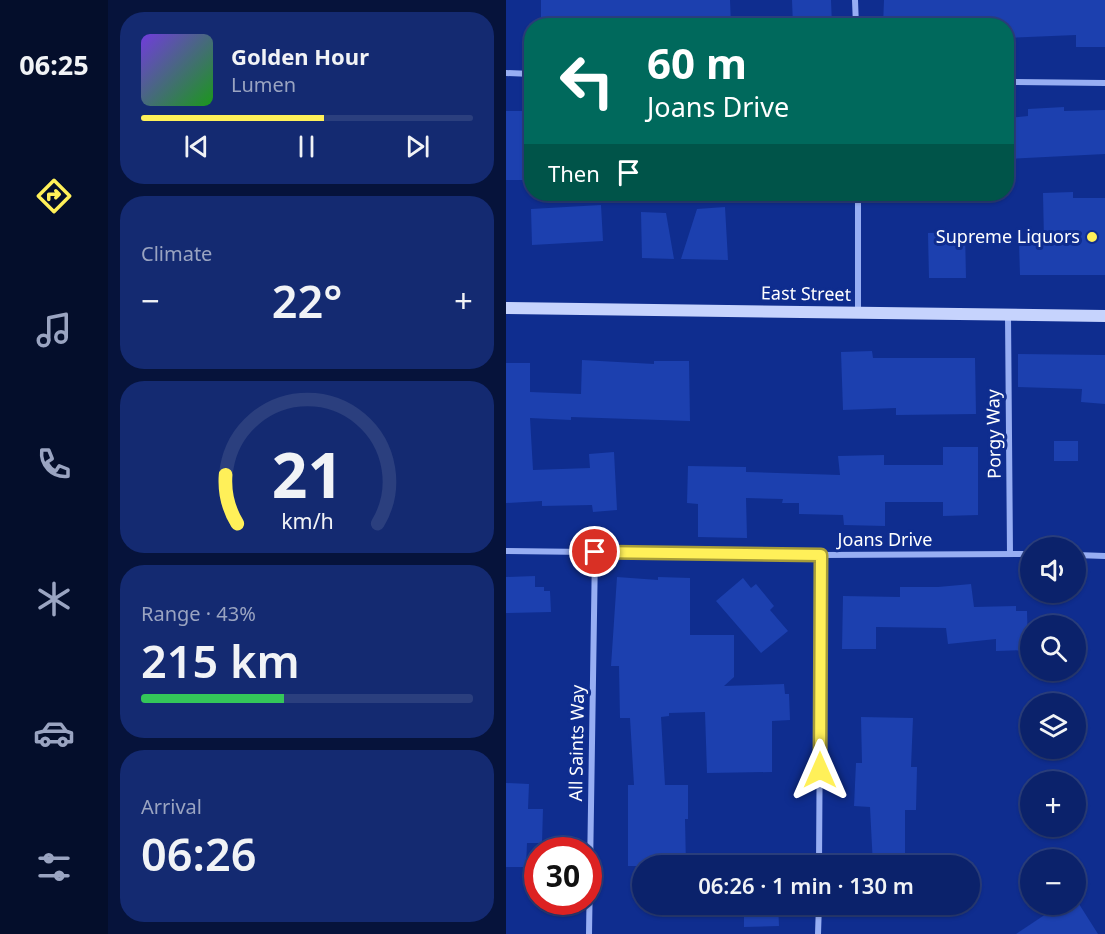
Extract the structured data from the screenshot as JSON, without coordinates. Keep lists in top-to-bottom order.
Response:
{
  "streets": {
    "main road": ["East Street"],
    "street": ["Porgy Way", "Joans Drive", "All Saints Way"]
  },
  "crossings": [
    ["East Street", "Porgy Way"],
    ["Porgy Way", "Joans Drive"],
    ["Joans Drive", "All Saints Way"]
  ],
  "places": ["Supreme Liquors"],
  "page": {
    "tabs": "06:25",
    "turn": ["60 m", "Joans Drive"],
    "song": ["Golden Hour", "Lumen"],
    "then": "Then",
    "tile": [
      "Climate",
      ["Range · 43%", "215 km"],
      ["Arrival", "06:26"]
    ],
    "heat": ["−", "22°", "+"],
    "map_buttons": ["+", "−"],
    "limit": "30",
    "trip": "06:26 · 1 min · 130 m",
    "gauge": ["21", "km/h"]
  }
}
